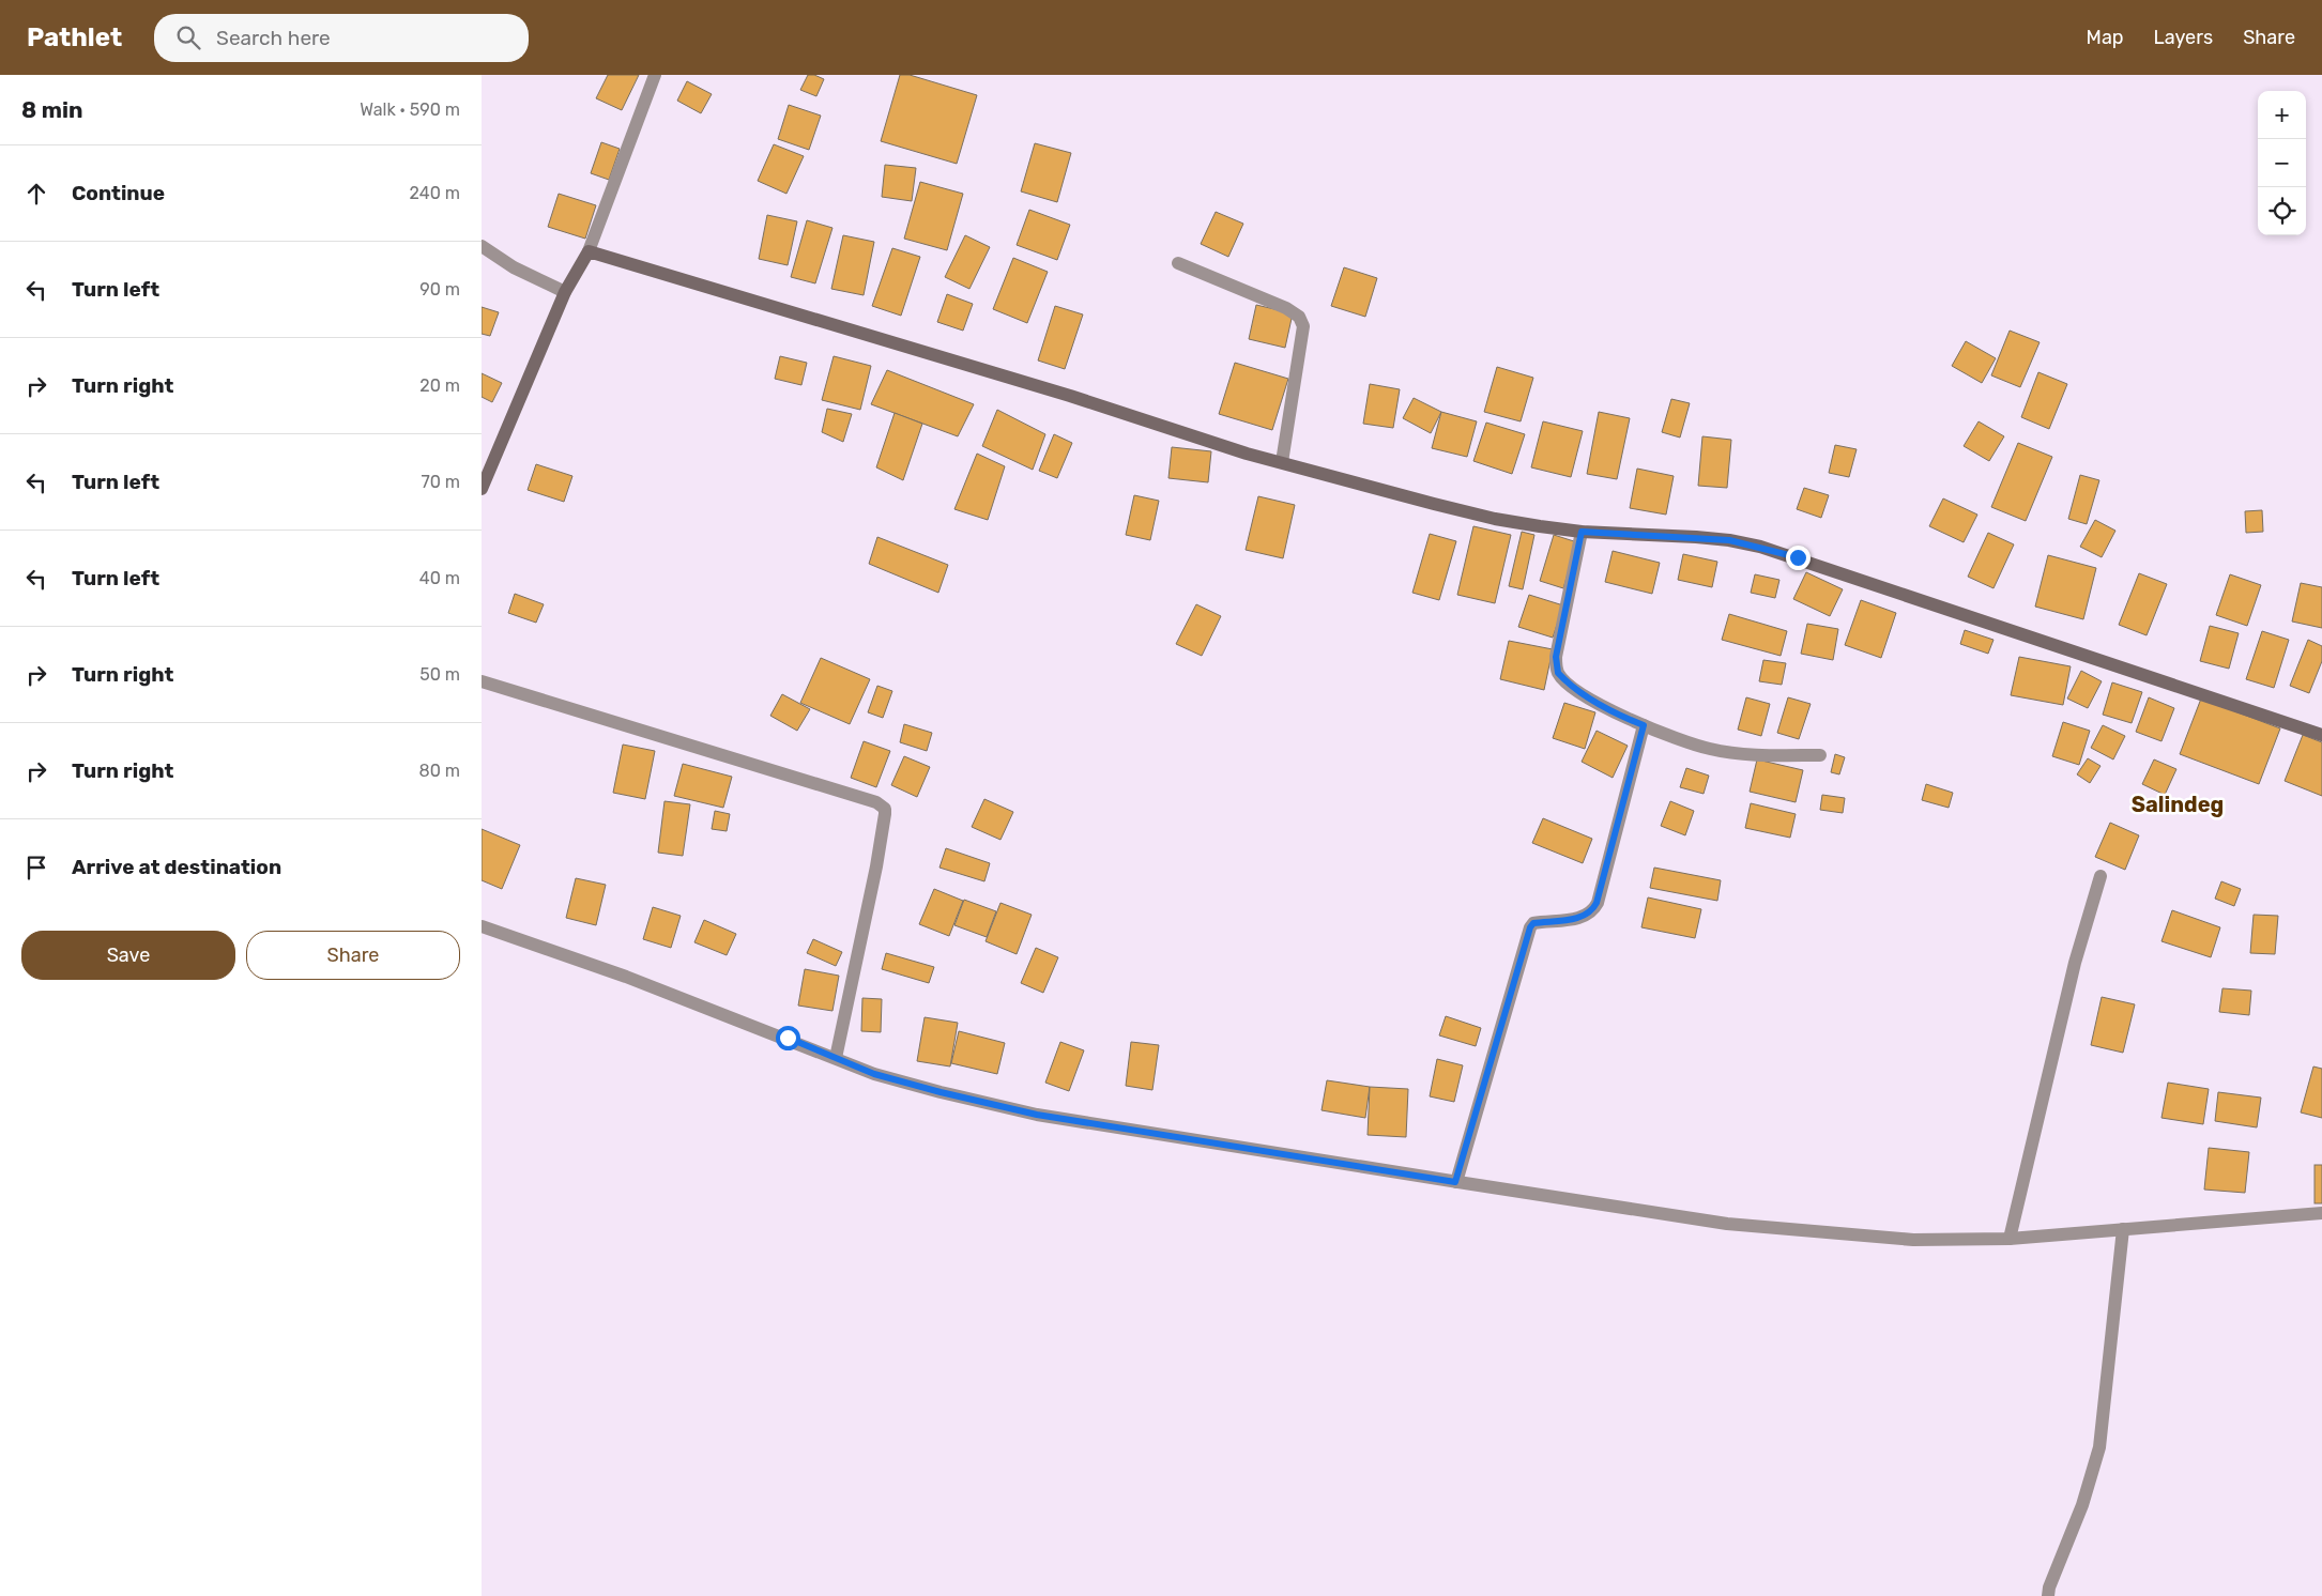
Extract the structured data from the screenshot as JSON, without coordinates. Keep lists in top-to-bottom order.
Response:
{
  "districts": ["Salindeg"],
  "page": {
    "header": "Pathlet",
    "search": "Search here",
    "nav": ["Map", "Layers", "Share"],
    "heading": ["8 min", "Walk · 590 m"],
    "map_buttons": ["+", "−"],
    "list": [
      ["Continue", "240 m"],
      ["Turn left", "90 m"],
      ["Turn right", "20 m"],
      ["Turn left", "70 m"],
      ["Turn left", "40 m"],
      ["Turn right", "50 m"],
      ["Turn right", "80 m"],
      "Arrive at destination"
    ],
    "buttons": ["Save", "Share"]
  }
}
